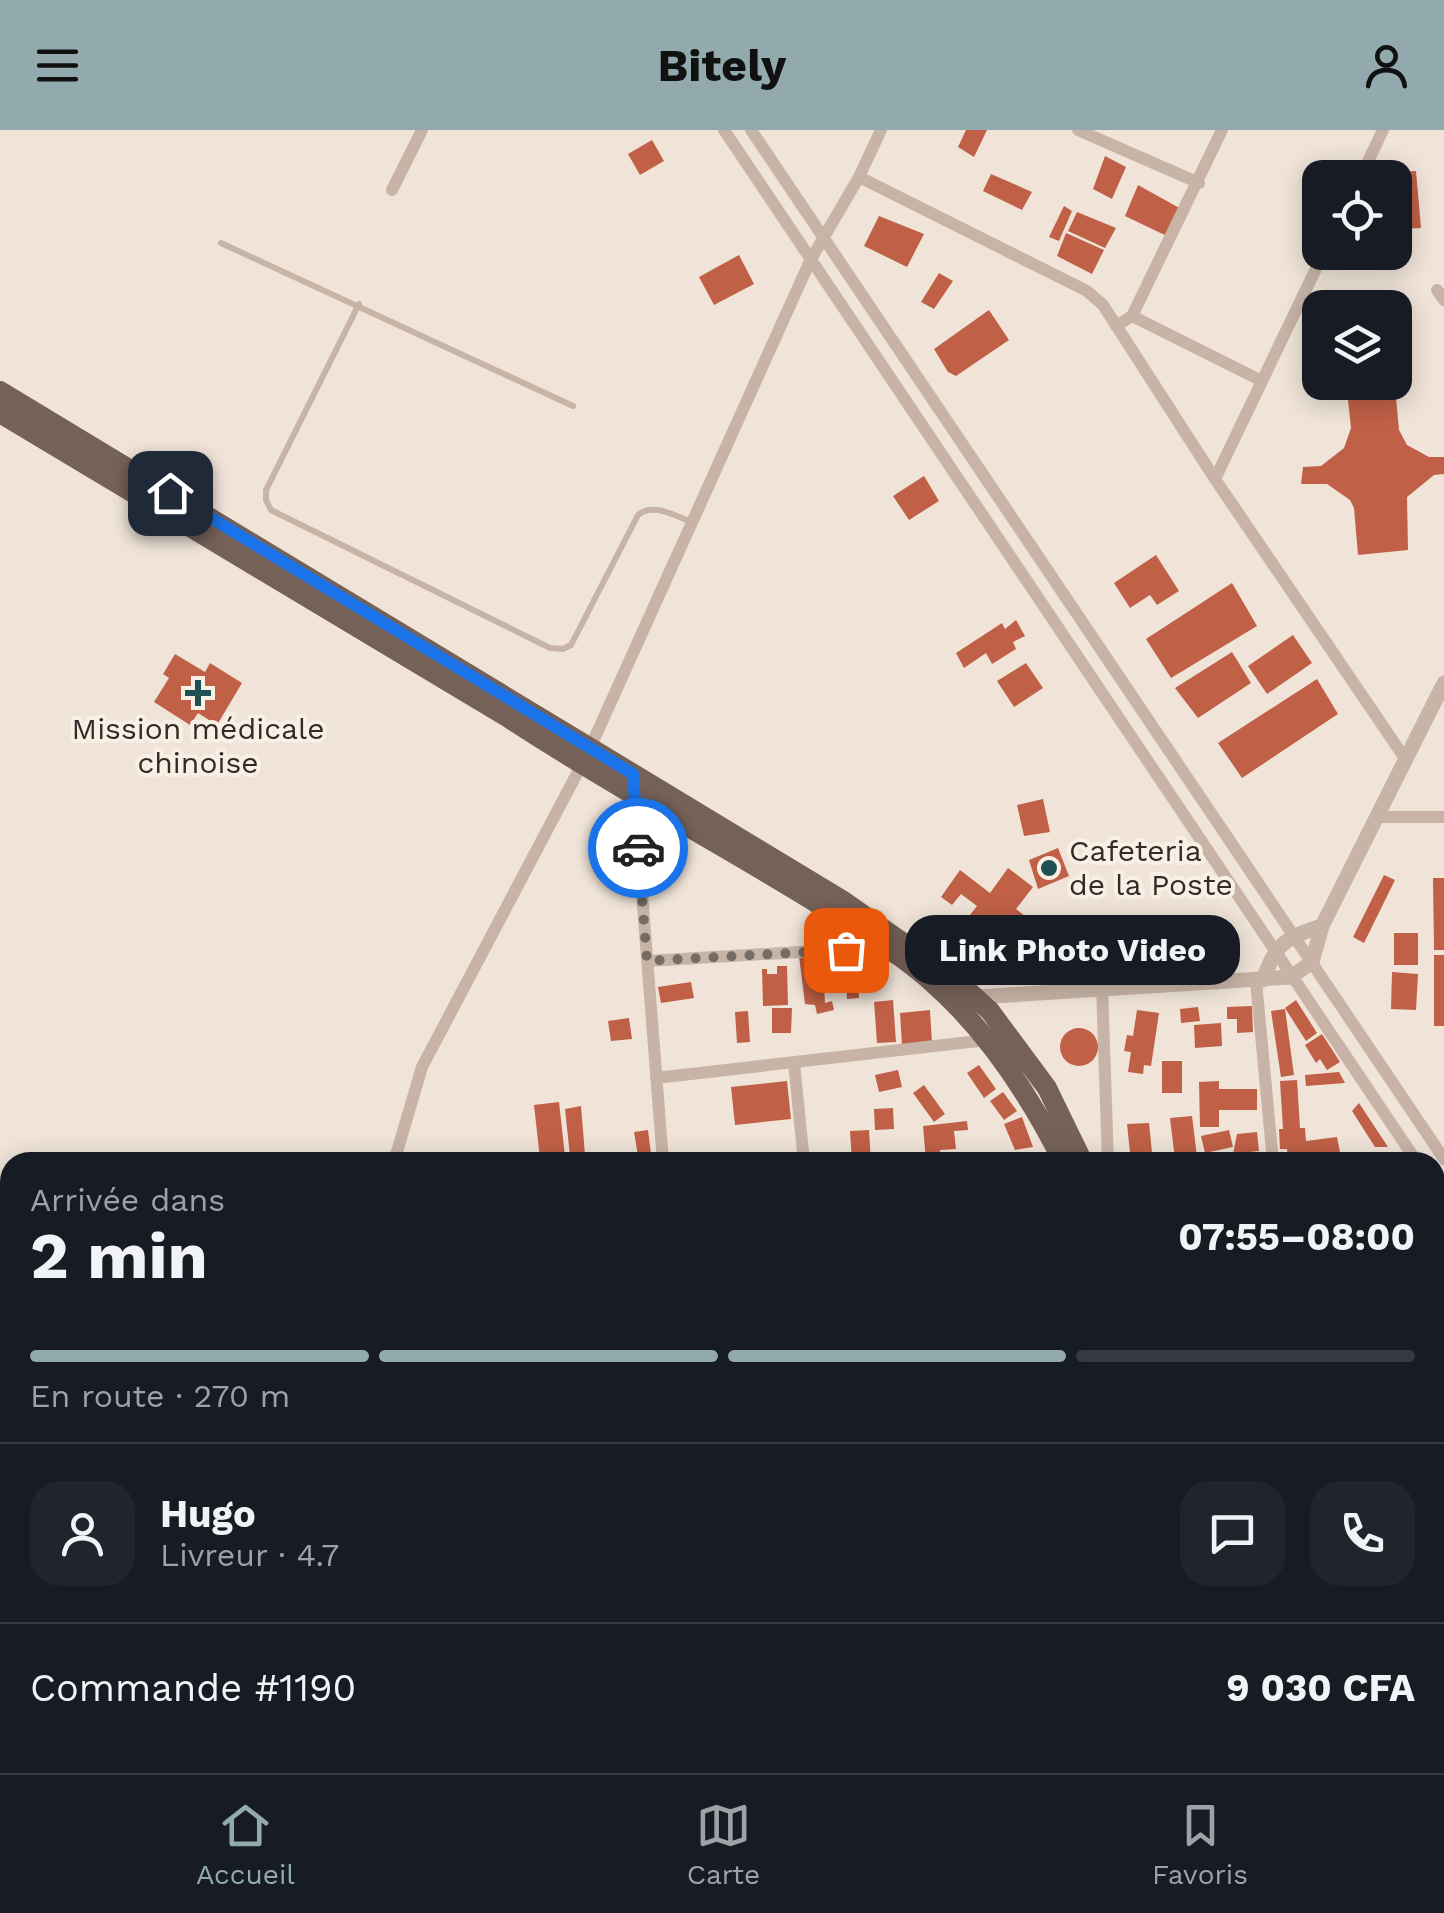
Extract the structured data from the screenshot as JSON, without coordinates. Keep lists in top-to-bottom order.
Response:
{
  "places": {
    "health": ["Mission médicale chinoise"],
    "other": ["Cafeteria de la Poste", "Link Photo Video"]
  },
  "page": {
    "header": "Bitely",
    "bubble": "Link Photo Video",
    "heading": ["2 min", "Arrivée dans", "07:55–08:00"],
    "panel": [
      "Hugo",
      "Livreur · 4.7",
      "Commande #1190",
      "9 030 CFA"
    ],
    "bar": "En route · 270 m",
    "tabs": ["Accueil", "Carte", "Favoris"]
  }
}
